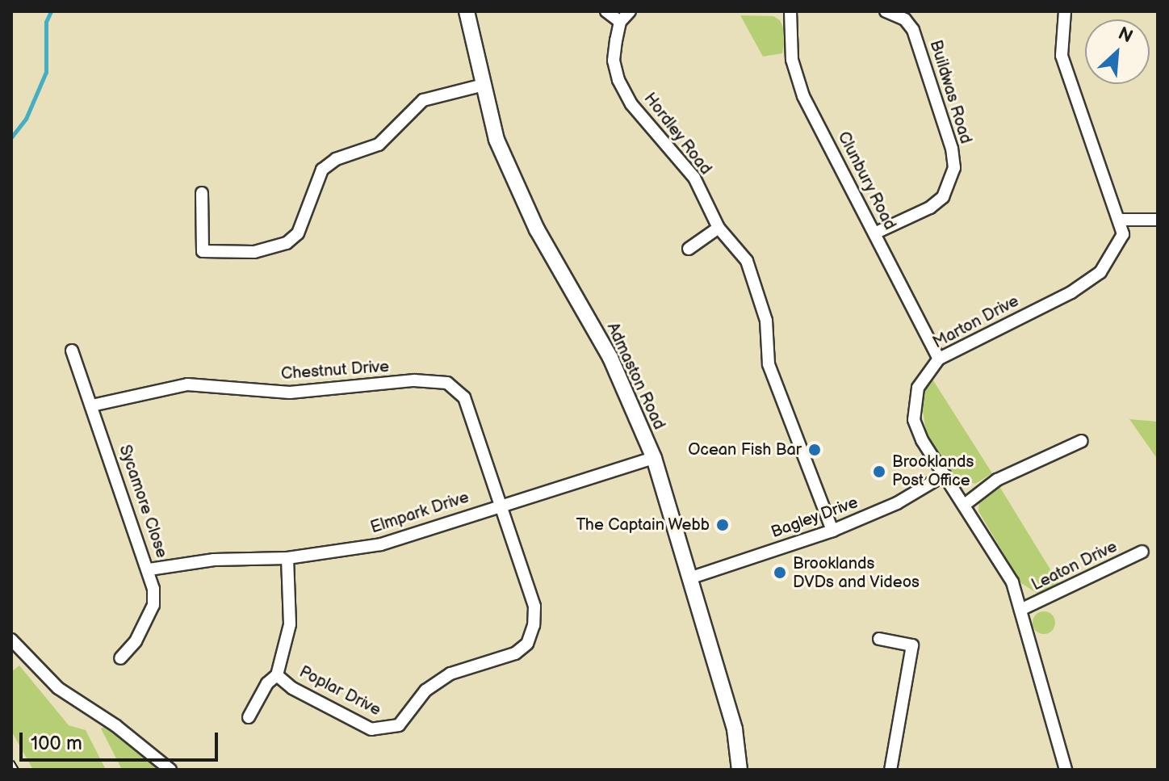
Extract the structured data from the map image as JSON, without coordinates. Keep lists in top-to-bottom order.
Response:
{
  "streets": {
    "street": [
      "Buildwas Road",
      "Hordley Road",
      "Clunbury Road",
      "Marton Drive",
      "Chestnut Drive",
      "Admaston Road",
      "Sycamore Close",
      "Elmpark Drive",
      "Bagley Drive",
      "Leaton Drive",
      "Poplar Drive"
    ]
  },
  "crossings": [
    ["Buildwas Road", "Clunbury Road"],
    ["Hordley Road", "Bagley Drive"],
    ["Clunbury Road", "Marton Drive"],
    ["Marton Drive", "Bagley Drive"],
    ["Marton Drive", "Leaton Drive"],
    ["Chestnut Drive", "Sycamore Close"],
    ["Chestnut Drive", "Elmpark Drive"],
    ["Chestnut Drive", "Poplar Drive"],
    ["Admaston Road", "Elmpark Drive"],
    ["Admaston Road", "Bagley Drive"],
    ["Sycamore Close", "Elmpark Drive"],
    ["Elmpark Drive", "Poplar Drive"]
  ],
  "places": [
    "Ocean Fish Bar",
    "Brooklands Post Office",
    "The Captain Webb",
    "Brooklands DVDs and Videos"
  ],
  "scale_bar": "100 m",
  "north": "top right"
}
